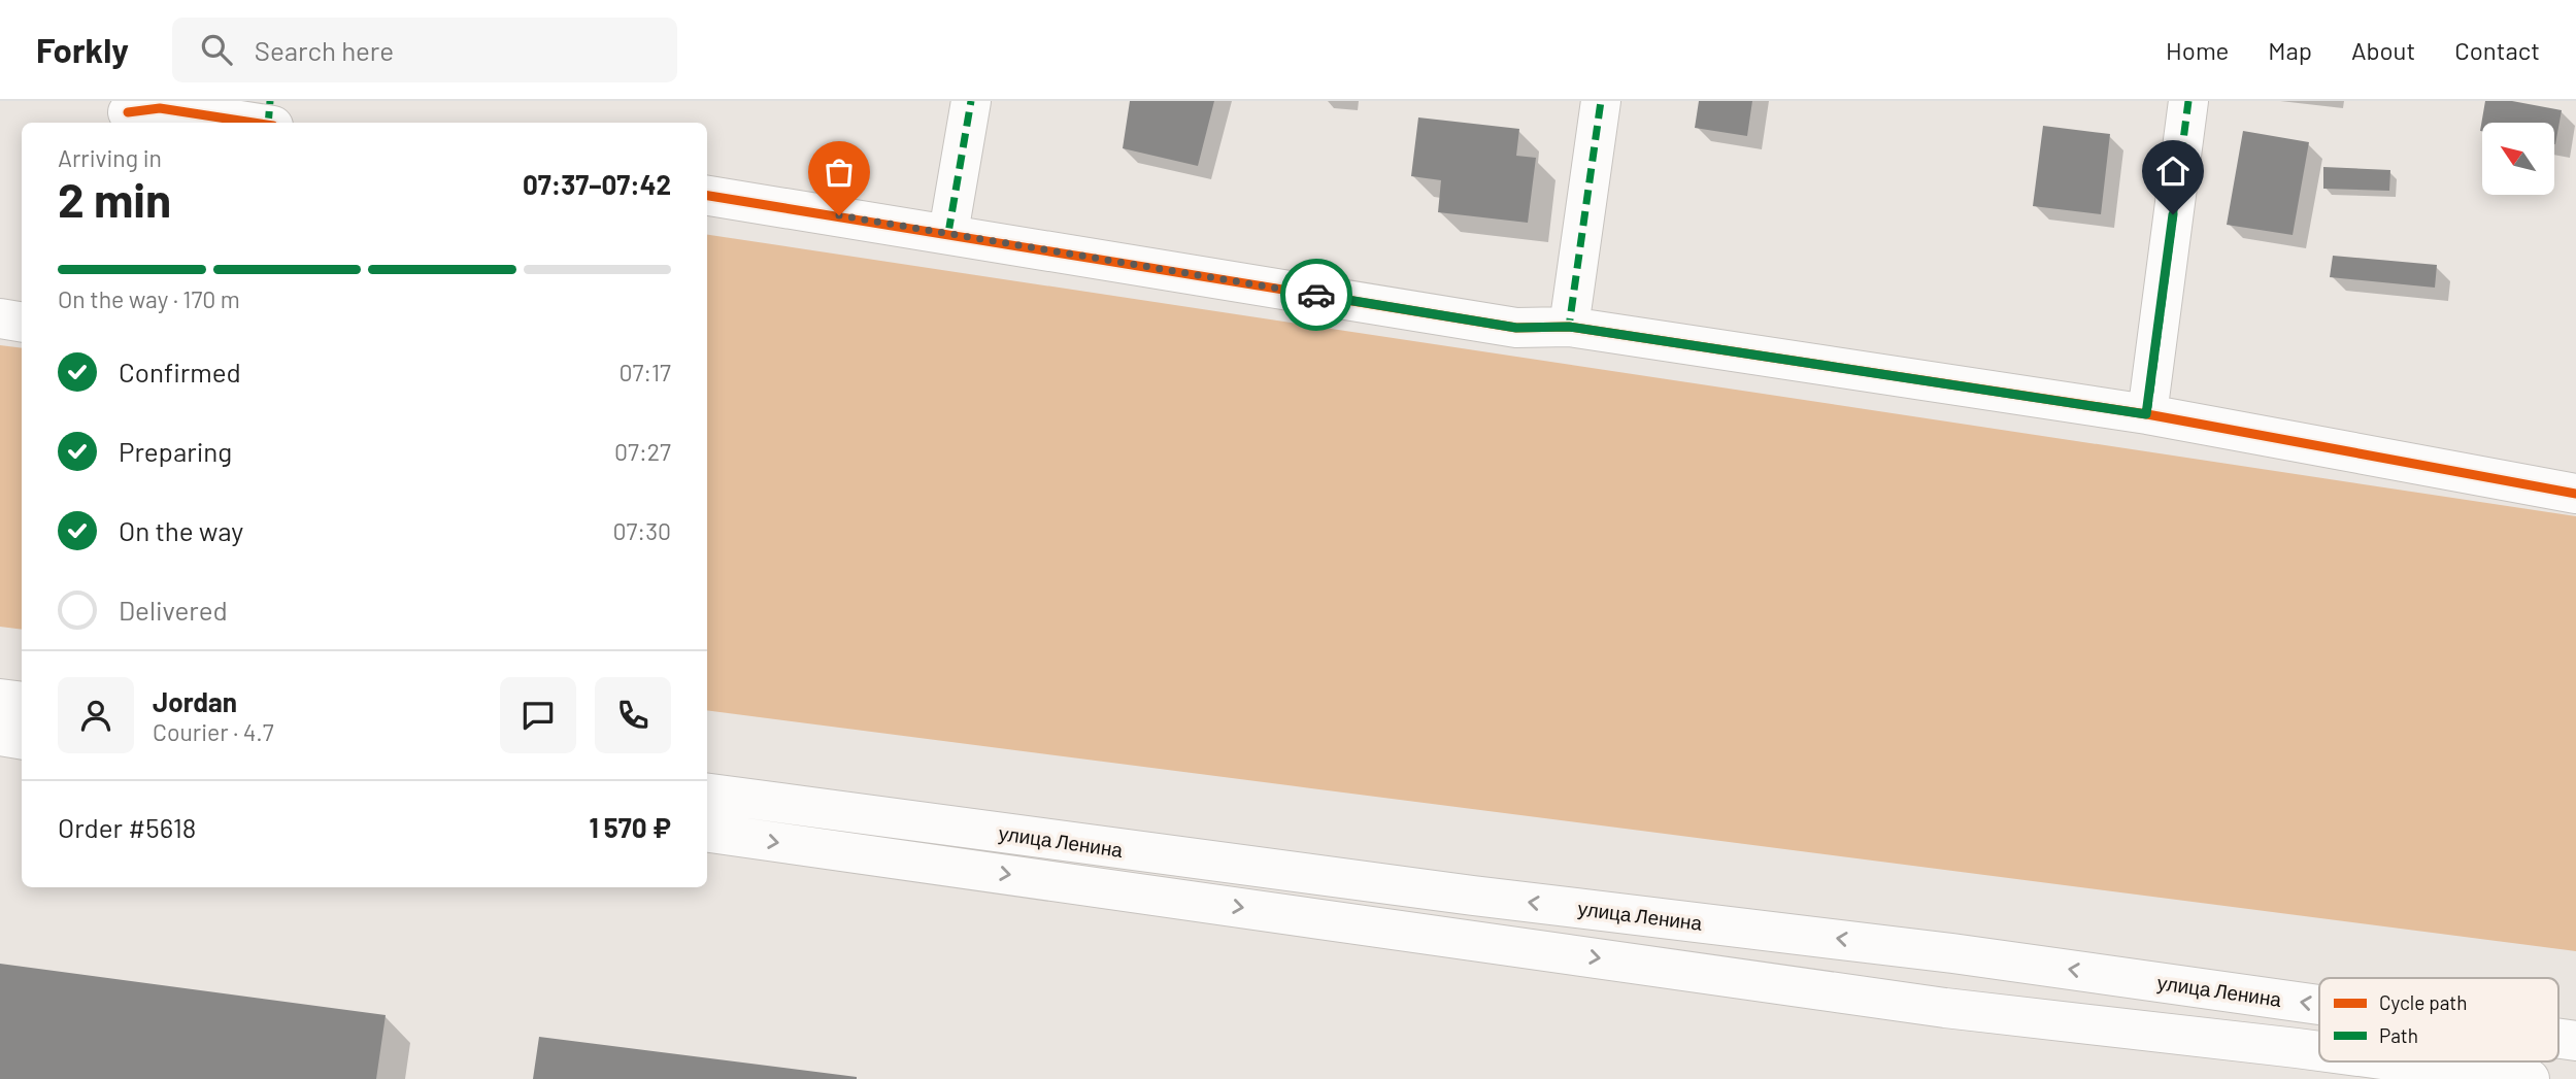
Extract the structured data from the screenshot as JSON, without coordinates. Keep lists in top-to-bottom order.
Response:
{
  "streets": {
    "main road": ["улица Ленина"]
  },
  "legend": ["Cycle path", "Path"],
  "north": "top left",
  "page": {
    "header": "Forkly",
    "search": "Search here",
    "nav": [
      "Home",
      "Map",
      "About",
      "Contact"
    ],
    "heading": ["2 min", "Arriving in", "07:37–07:42"],
    "panel": [
      "Jordan",
      "Courier · 4.7",
      "Order #5618",
      "1 570 ₽"
    ],
    "bar": "On the way · 170 m",
    "list": [
      ["Confirmed", "07:17"],
      ["Preparing", "07:27"],
      ["On the way", "07:30"],
      "Delivered"
    ]
  }
}
